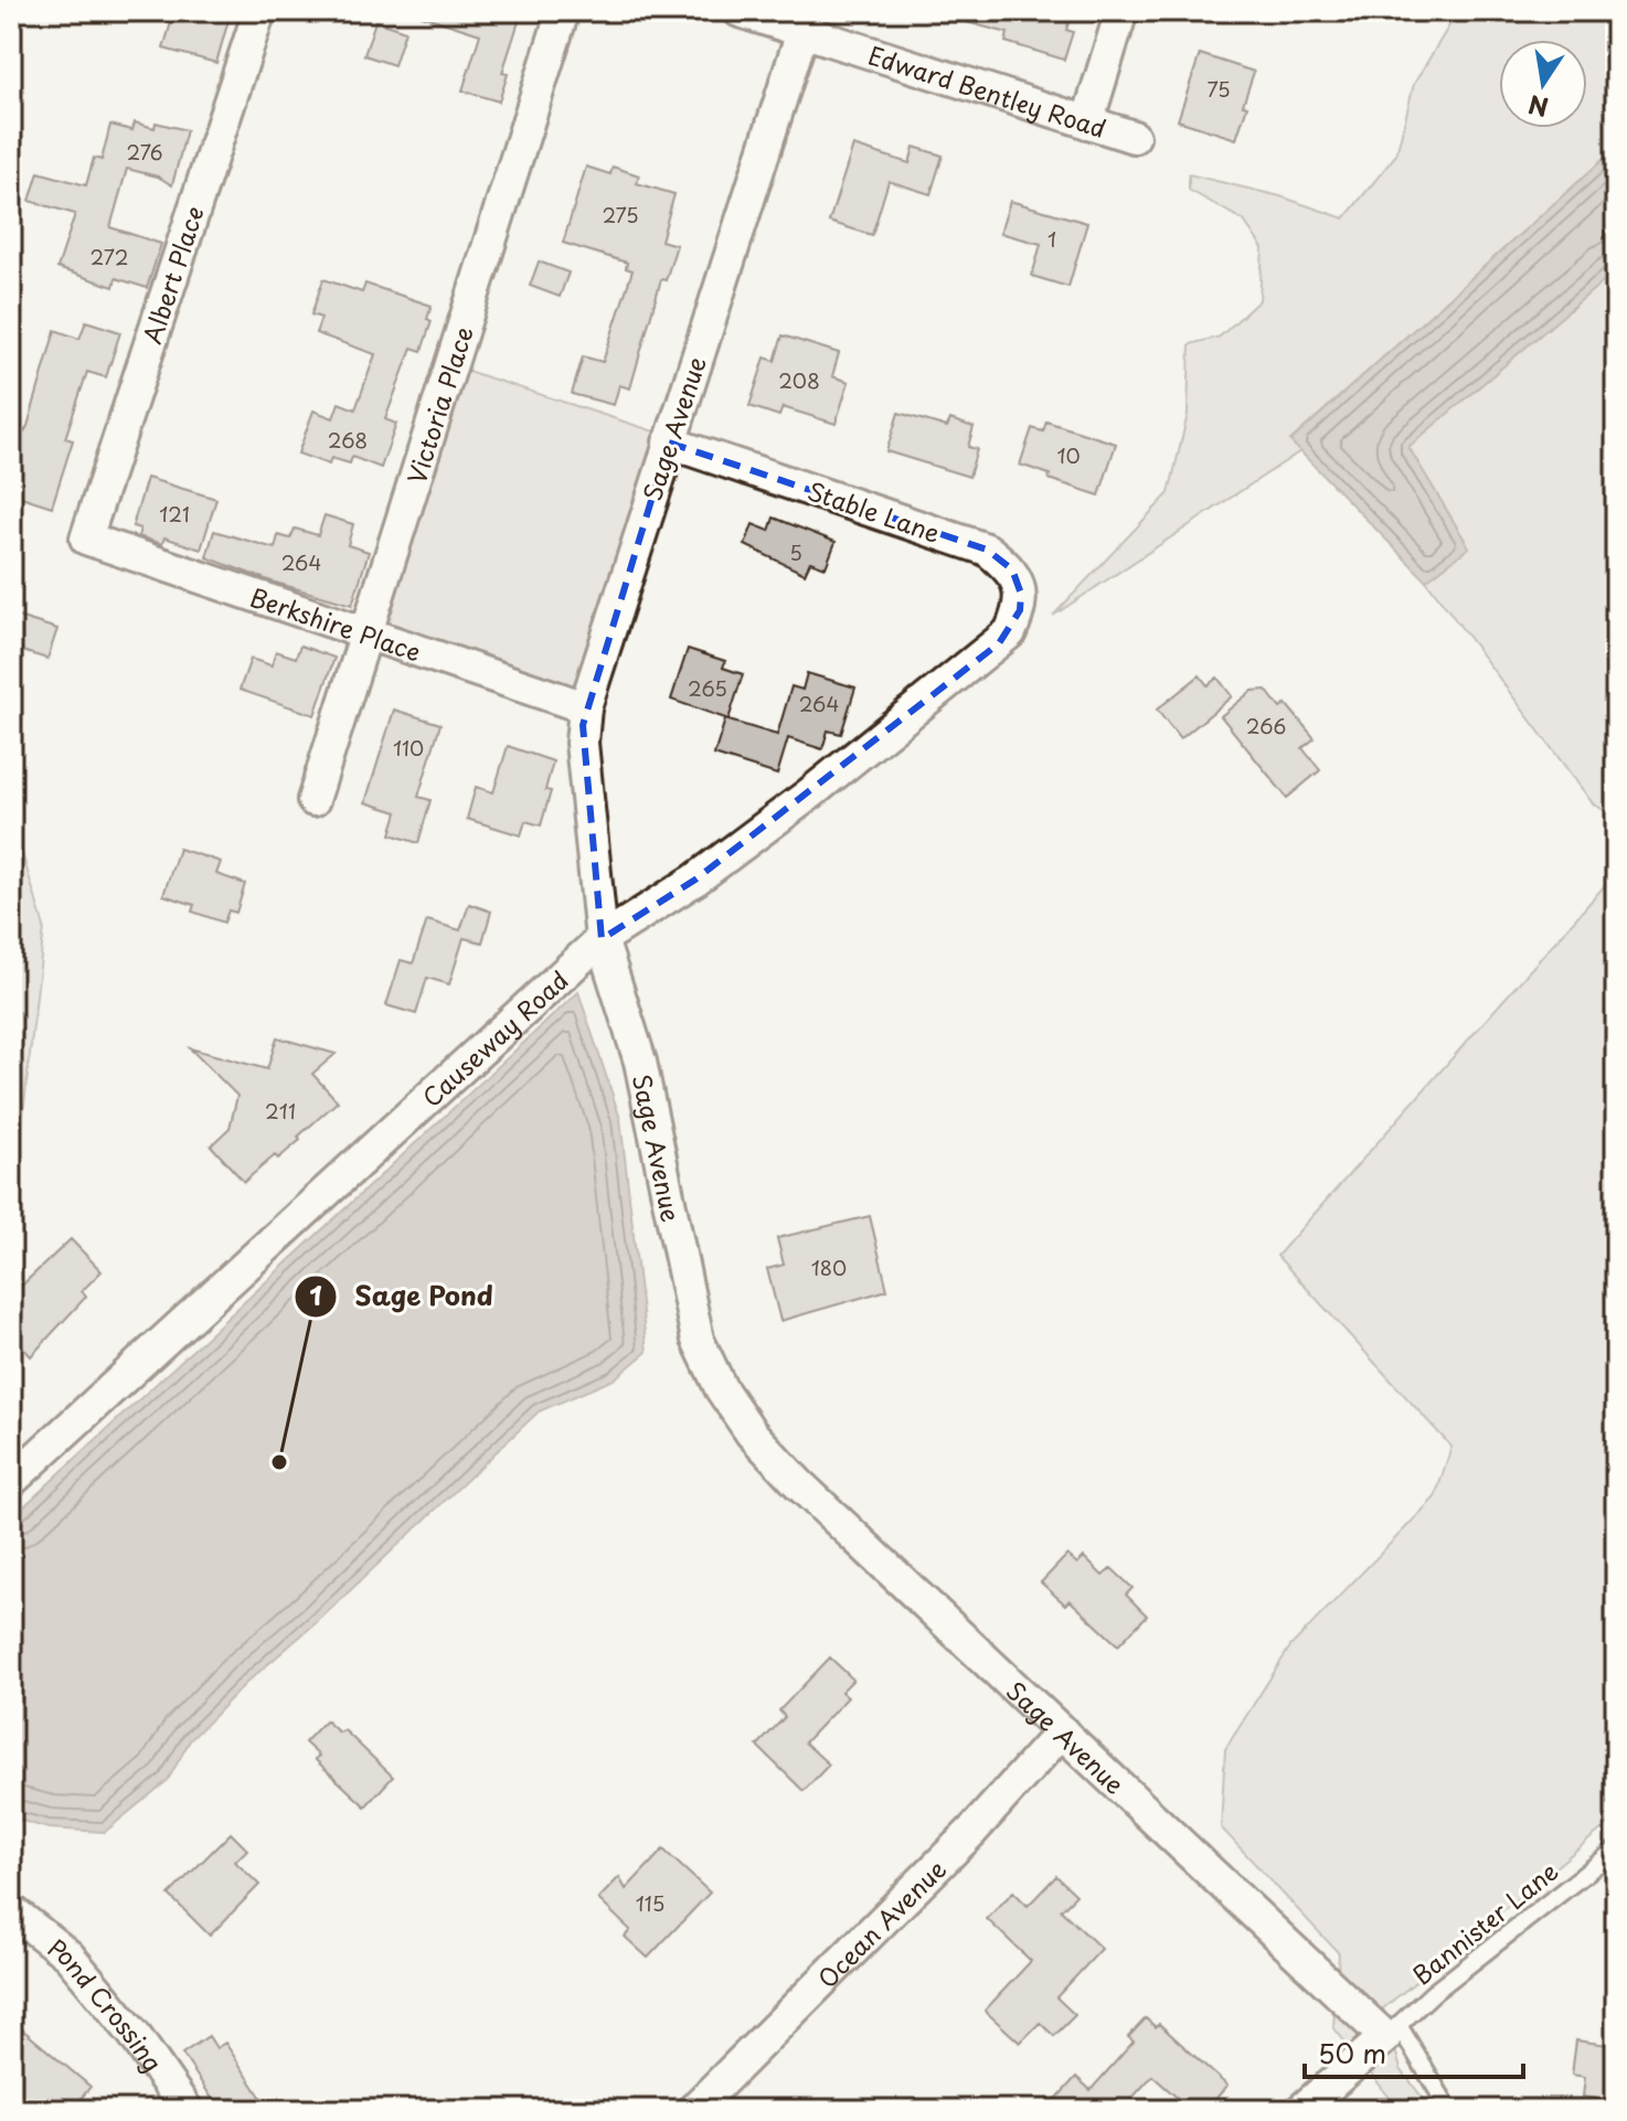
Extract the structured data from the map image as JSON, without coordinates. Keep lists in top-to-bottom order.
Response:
{
  "streets": {
    "street": [
      "Edward Bentley Road",
      "Albert Place",
      "Victoria Place",
      "Sage Avenue",
      "Stable Lane",
      "Berkshire Place",
      "Causeway Road",
      "Ocean Avenue",
      "Pond Crossing"
    ],
    "lane": ["Bannister Lane"]
  },
  "crossings": [
    ["Edward Bentley Road", "Sage Avenue"],
    ["Albert Place", "Berkshire Place"],
    ["Victoria Place", "Berkshire Place"],
    ["Sage Avenue", "Stable Lane"],
    ["Sage Avenue", "Berkshire Place"],
    ["Sage Avenue", "Causeway Road"],
    ["Sage Avenue", "Bannister Lane"],
    ["Sage Avenue", "Ocean Avenue"],
    ["Stable Lane", "Causeway Road"]
  ],
  "places": ["Sage Pond"],
  "house_numbers": [
    "75",
    "276",
    "275",
    "1",
    "272",
    "208",
    "268",
    "10",
    "121",
    "5",
    "264",
    "265",
    "264",
    "266",
    "110",
    "211",
    "180",
    "115"
  ],
  "scale_bar": "50 m",
  "north": "bottom"
}
